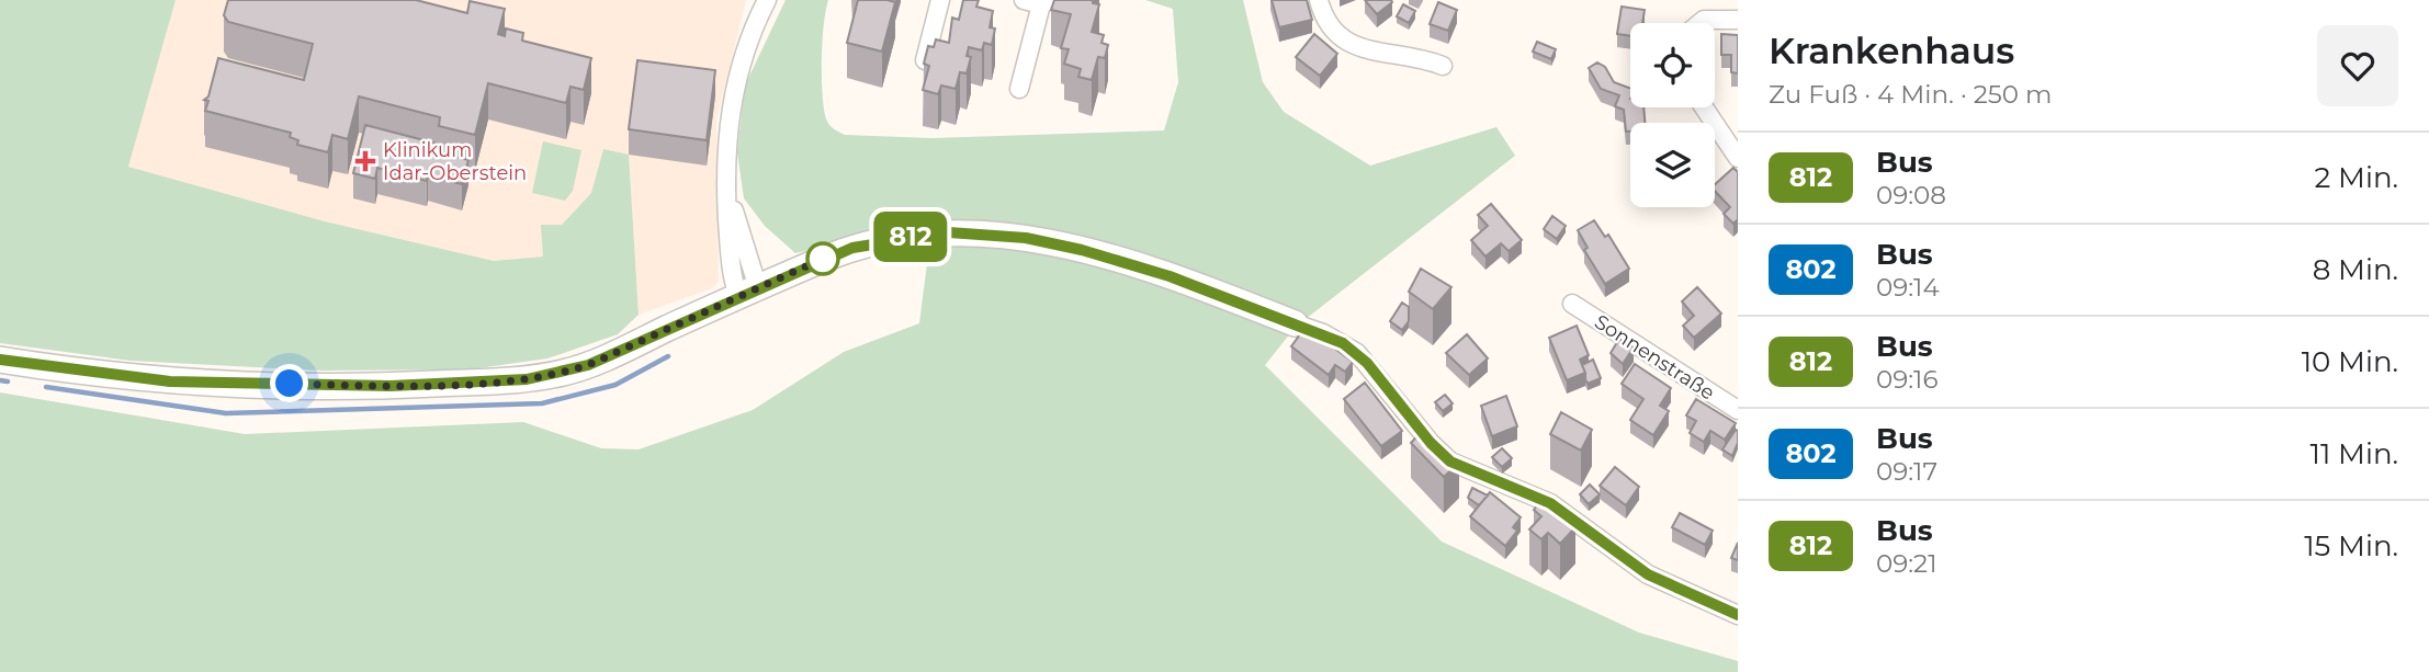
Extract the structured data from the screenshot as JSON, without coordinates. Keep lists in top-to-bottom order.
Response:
{
  "streets": {
    "street": ["Sonnenstraße"]
  },
  "places": {
    "health": ["Klinikum Idar-Oberstein"]
  },
  "lines": ["bus line 812"],
  "page": {
    "on_map": "812",
    "heading": ["Krankenhaus", "Zu Fuß · 4 Min. · 250 m"],
    "list": [
      {
        "mark": "812",
        "name": "Bus",
        "note": "09:08",
        "value": "2 Min."
      },
      {
        "mark": "802",
        "name": "Bus",
        "note": "09:14",
        "value": "8 Min."
      },
      {
        "mark": "812",
        "name": "Bus",
        "note": "09:16",
        "value": "10 Min."
      },
      {
        "mark": "802",
        "name": "Bus",
        "note": "09:17",
        "value": "11 Min."
      },
      {
        "mark": "812",
        "name": "Bus",
        "note": "09:21",
        "value": "15 Min."
      }
    ]
  }
}
